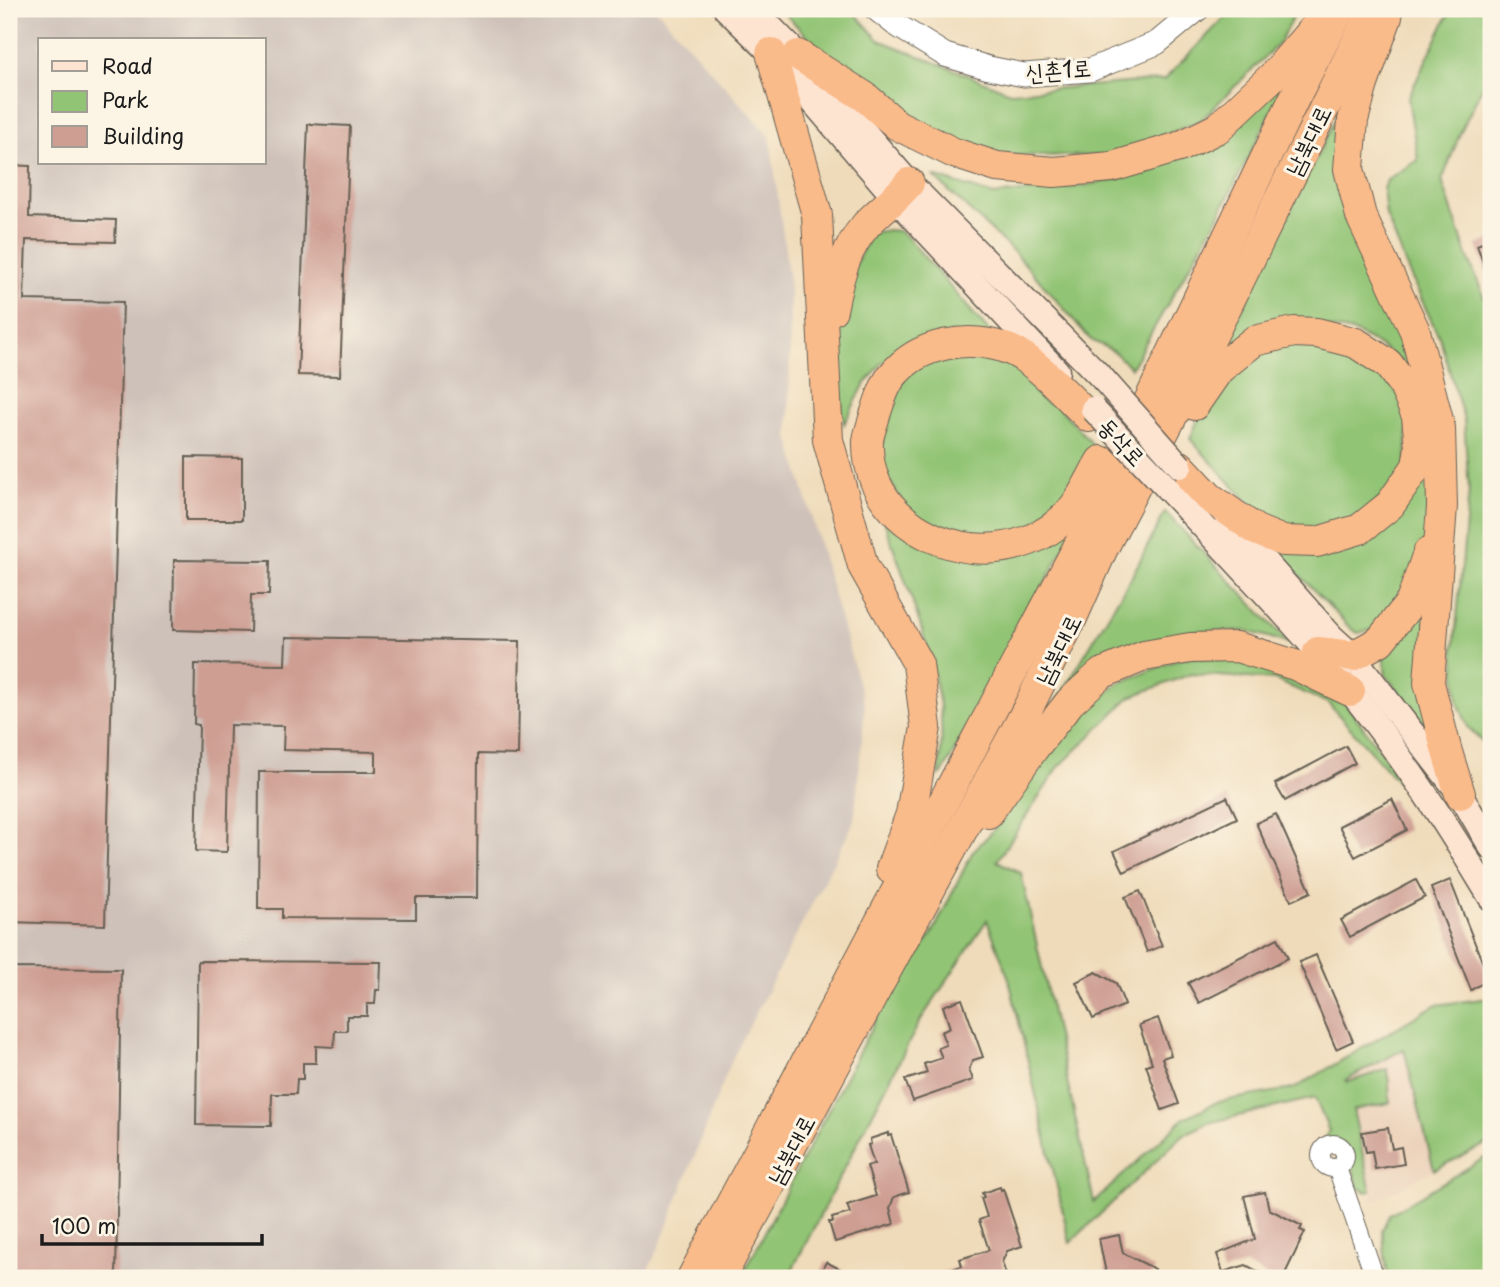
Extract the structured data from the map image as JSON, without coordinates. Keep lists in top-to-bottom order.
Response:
{
  "streets": {
    "highway": ["남북대로"],
    "main road": ["동삭로"],
    "street": ["신촌1로"]
  },
  "legend": ["Road", "Park", "Building"],
  "scale_bar": "100 m"
}
